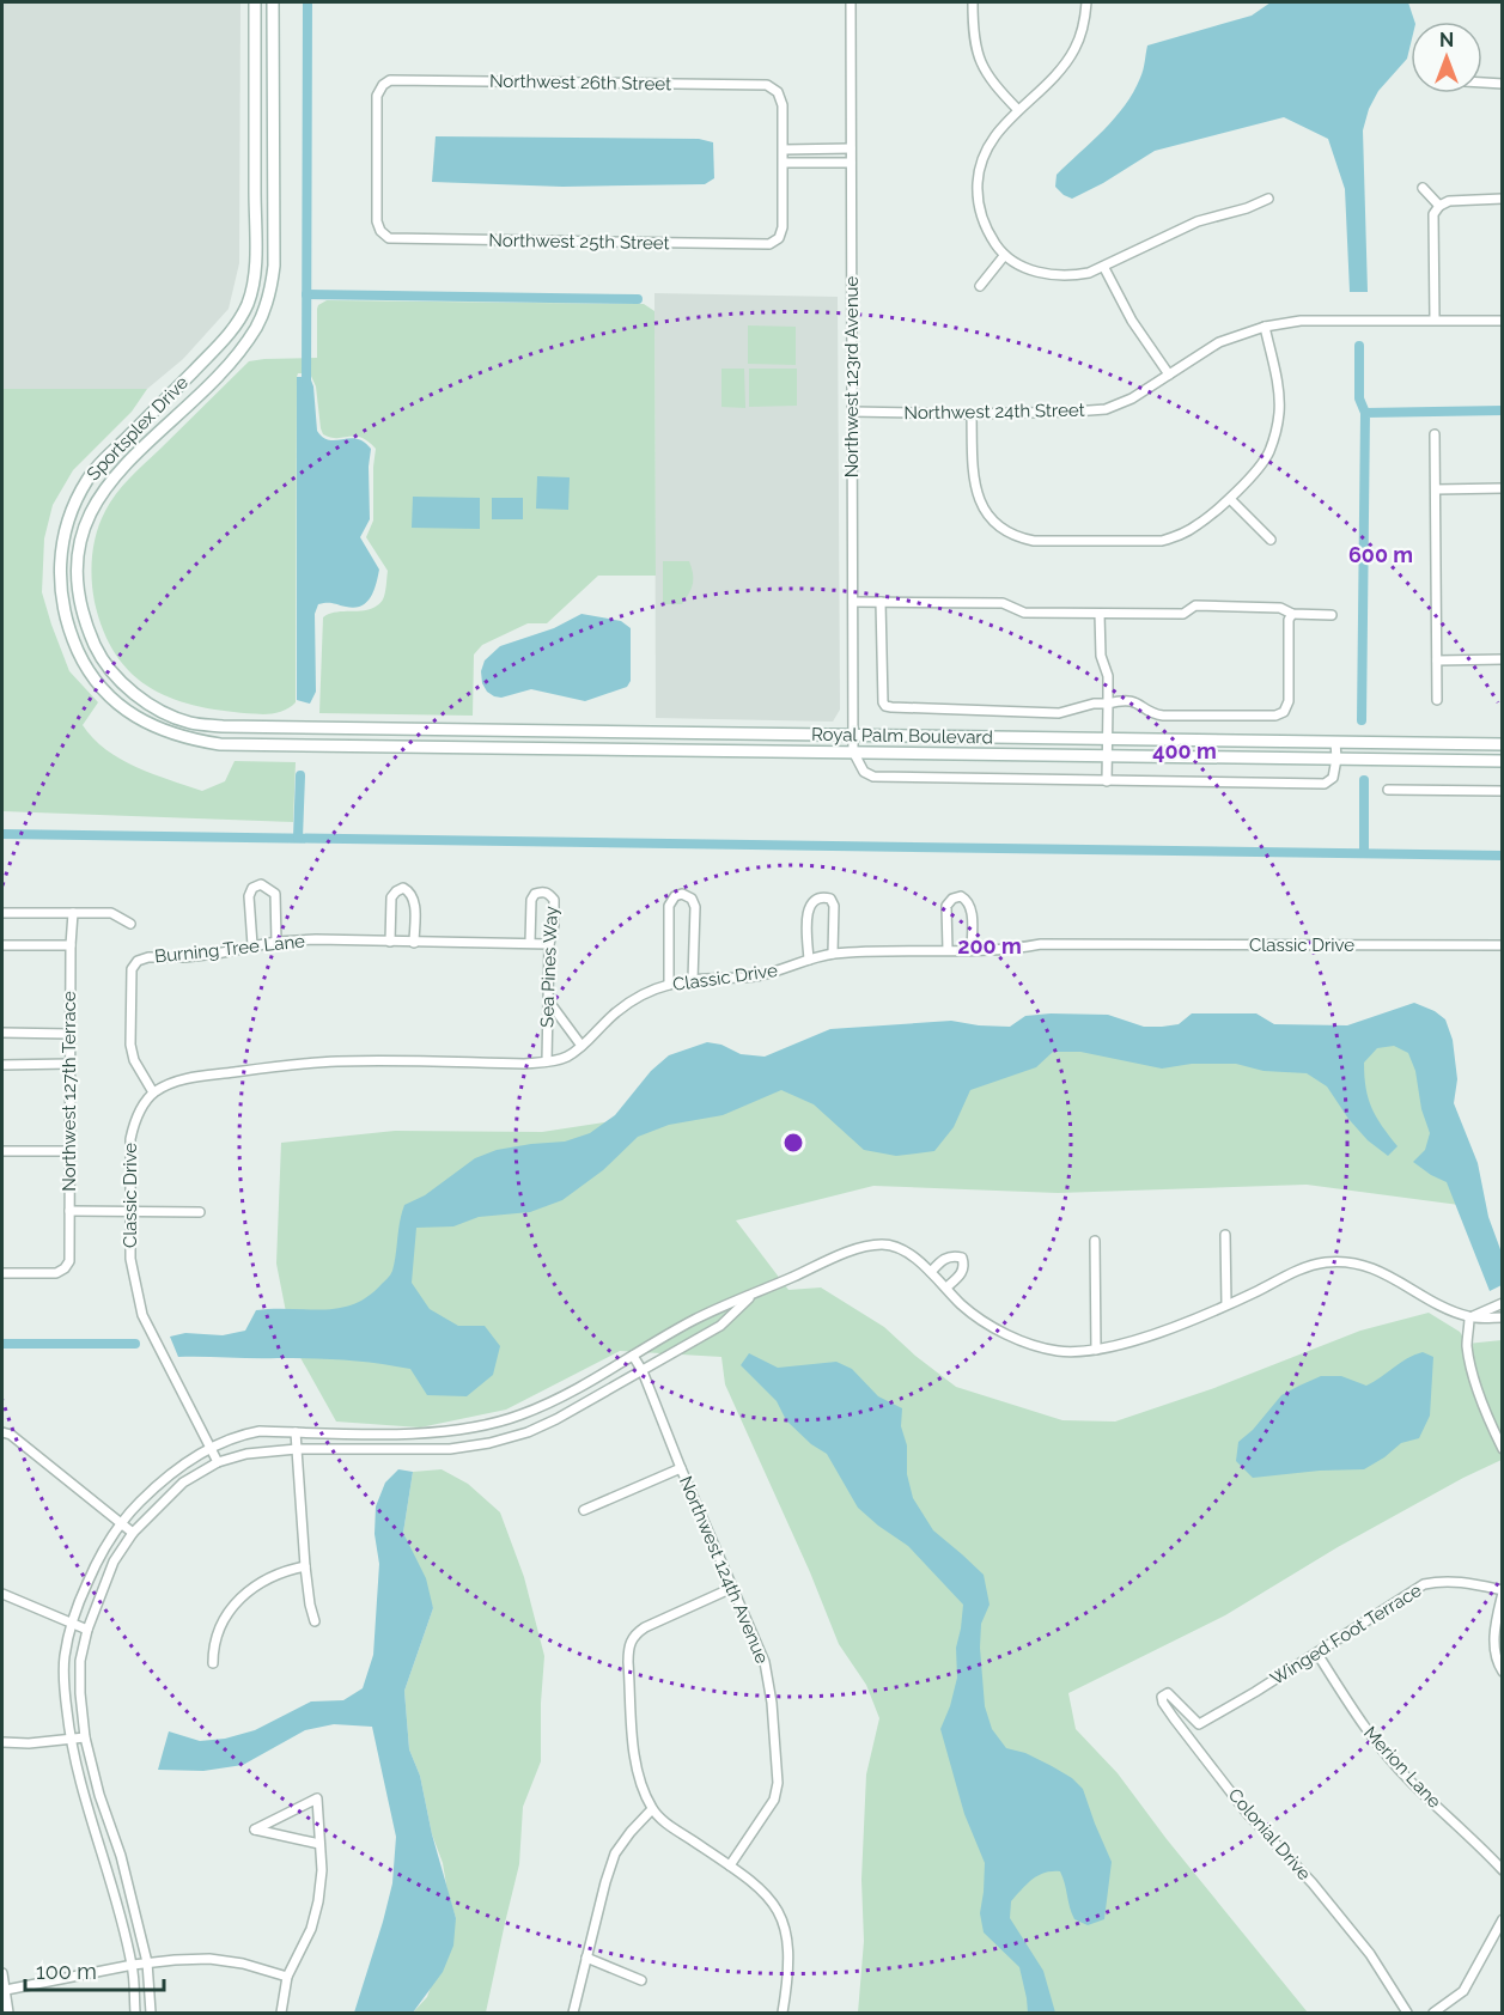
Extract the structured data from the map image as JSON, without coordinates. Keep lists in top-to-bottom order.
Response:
{
  "streets": {
    "street": [
      "Northwest 26th Street",
      "Northwest 25th Street",
      "Northwest 123rd Avenue",
      "Northwest 24th Street",
      "Sportsplex Drive",
      "Royal Palm Boulevard",
      "Classic Drive",
      "Burning Tree Lane",
      "Sea Pines Way",
      "Northwest 127th Terrace",
      "Northwest 124th Avenue",
      "Winged Foot Terrace",
      "Merion Lane",
      "Colonial Drive"
    ]
  },
  "crossings": [
    ["Northwest 26th Street", "Northwest 25th Street"],
    ["Northwest 123rd Avenue", "Northwest 24th Street"],
    ["Northwest 123rd Avenue", "Royal Palm Boulevard"],
    ["Sportsplex Drive", "Royal Palm Boulevard"],
    ["Classic Drive", "Burning Tree Lane"],
    ["Classic Drive", "Sea Pines Way"],
    ["Burning Tree Lane", "Sea Pines Way"],
    ["Winged Foot Terrace", "Merion Lane"],
    ["Winged Foot Terrace", "Colonial Drive"]
  ],
  "scale_bar": "100 m",
  "north": "top",
  "rings": ["600 m", "400 m", "200 m"]
}
